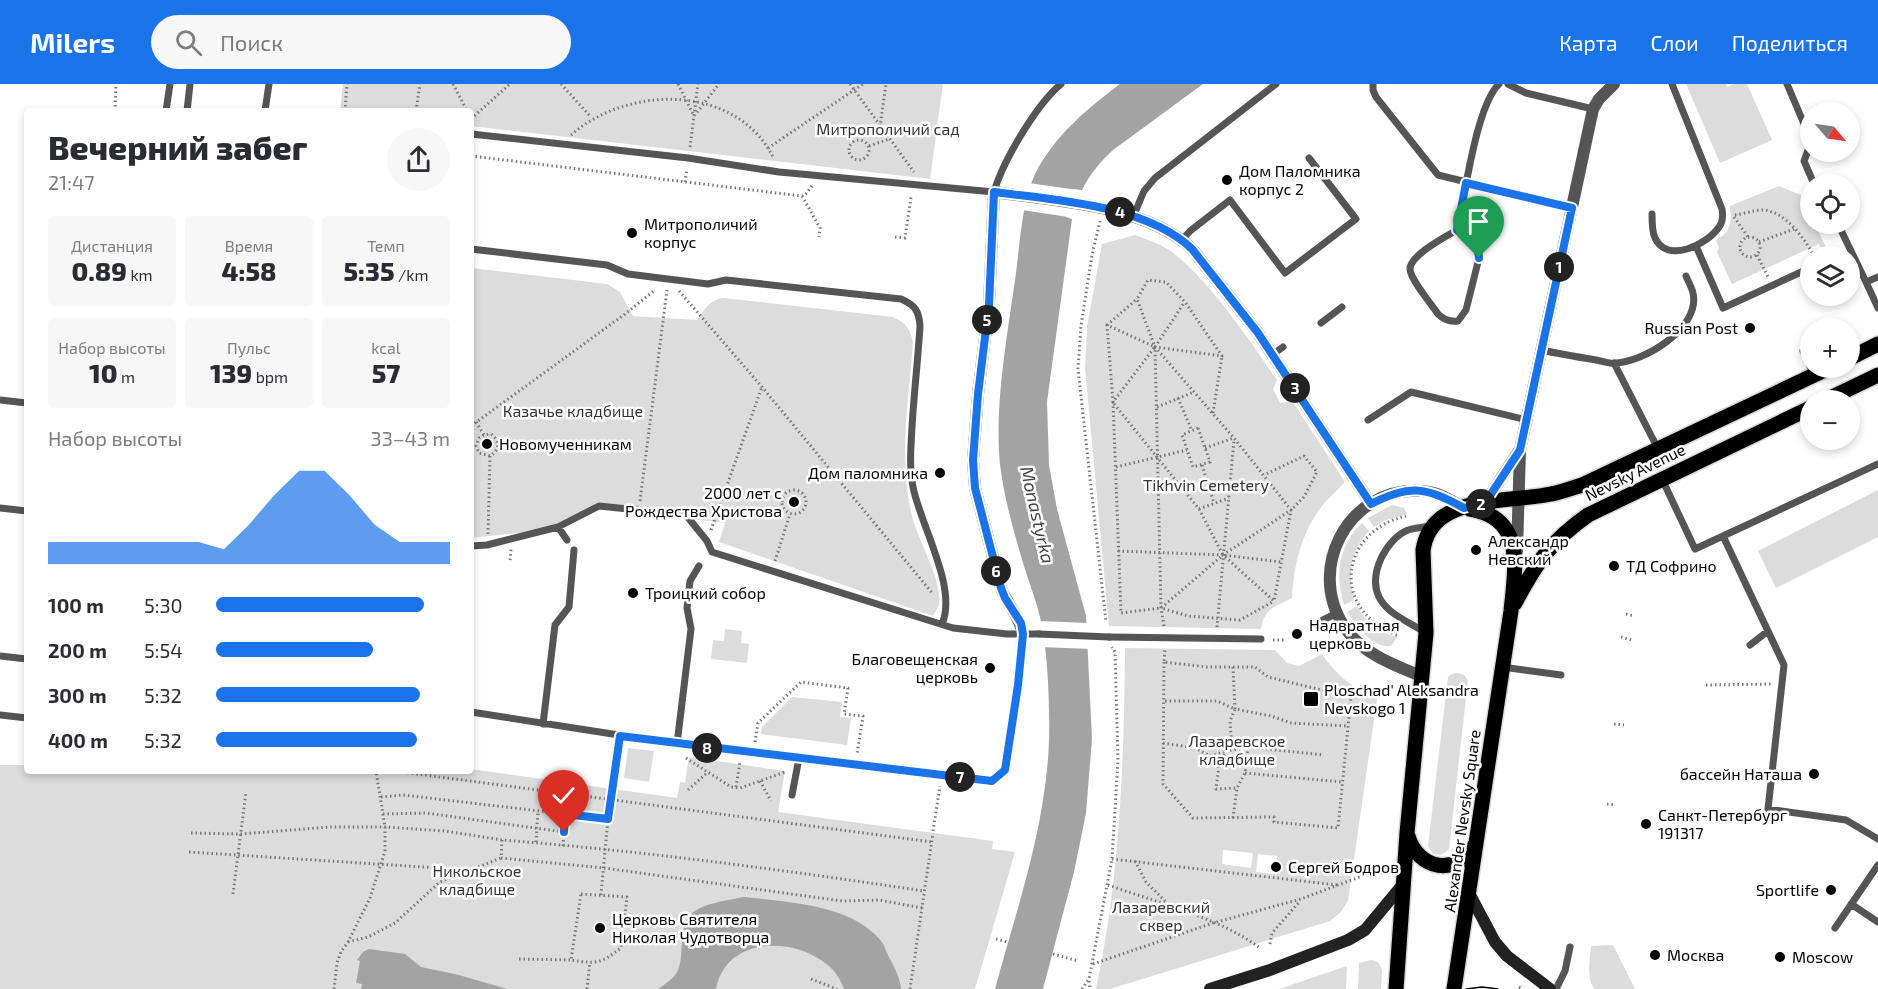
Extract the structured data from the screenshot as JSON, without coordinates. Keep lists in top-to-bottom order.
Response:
{
  "streets": {
    "main road": ["Nevsky Avenue", "Alexander Nevsky Square"]
  },
  "crossings": [
    ["Nevsky Avenue", "Alexander Nevsky Square"]
  ],
  "water": ["Monastyrka"],
  "parks": [
    "Митрополичий сад",
    "Казачье кладбище",
    "Tikhvin Cemetery",
    "Лазаревское кладбище",
    "Никольское кладбище",
    "Лазаревский сквер"
  ],
  "places": {
    "other": [
      "Дом Паломника корпус 2",
      "Митрополичий корпус",
      "Russian Post",
      "Новомученникам",
      "Дом паломника",
      "2000 лет с Рождества Христова",
      "Александр Невский",
      "ТД Софрино",
      "Троицкий собор",
      "Надвратная церковь",
      "Благовещенская церковь",
      "бассейн Наташа",
      "Санкт-Петербург 191317",
      "Сергей Бодров",
      "Sportlife",
      "Церковь Святителя Николая Чудотворца",
      "Москва",
      "Moscow"
    ],
    "transit": ["Ploschad' Aleksandra Nevskogo 1"]
  },
  "north": "bottom right",
  "page": {
    "header": "Milers",
    "search": "Поиск",
    "nav": ["Карта", "Слои", "Поделиться"],
    "map_buttons": ["+", "−"],
    "heading": ["Вечерний забег", "21:47"],
    "pins": [
      "4",
      "1",
      "5",
      "3",
      "2",
      "6",
      "8",
      "7"
    ],
    "stats": [
      ["Дистанция", "0.89 km"],
      ["Время", "4:58"],
      ["Темп", "5:35 /km"],
      ["Набор высоты", "10 m"],
      ["Пульс", "139 bpm"],
      ["kcal", "57"]
    ],
    "chart": ["Набор высоты", "33–43 m"],
    "list": [
      {
        "name": "100 m",
        "note": "5:30"
      },
      {
        "name": "200 m",
        "note": "5:54"
      },
      {
        "name": "300 m",
        "note": "5:32"
      },
      {
        "name": "400 m",
        "note": "5:32"
      }
    ]
  }
}
